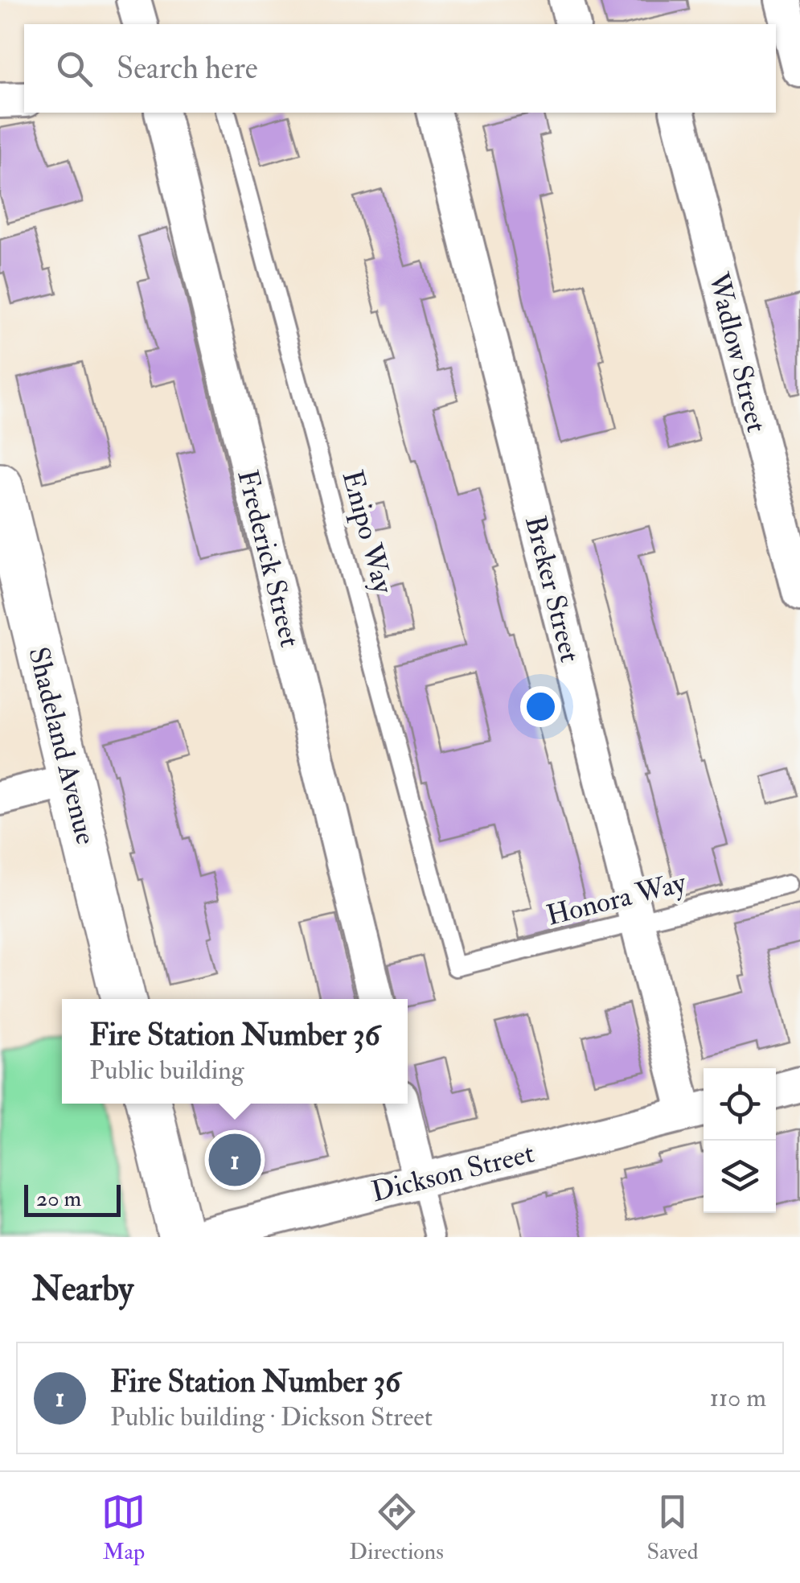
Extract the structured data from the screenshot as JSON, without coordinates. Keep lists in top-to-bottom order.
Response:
{
  "streets": {
    "street": [
      "Wadlow Street",
      "Frederick Street",
      "Breker Street",
      "Shadeland Avenue",
      "Dickson Street"
    ],
    "lane": ["Enipo Way", "Honora Way"]
  },
  "crossings": [
    ["Enipo Way", "Honora Way"],
    ["Breker Street", "Honora Way"],
    ["Breker Street", "Dickson Street"]
  ],
  "scale_bar": "20 m",
  "page": {
    "search": "Search here",
    "popup": ["Fire Station Number 36", "Public building"],
    "pins": "1",
    "scale": "20 m",
    "heading": "Nearby",
    "list": [
      {
        "mark": "1",
        "name": "Fire Station Number 36",
        "note": "Public building · Dickson Street",
        "value": "110 m"
      }
    ],
    "nav": ["Map", "Directions", "Saved"]
  }
}
